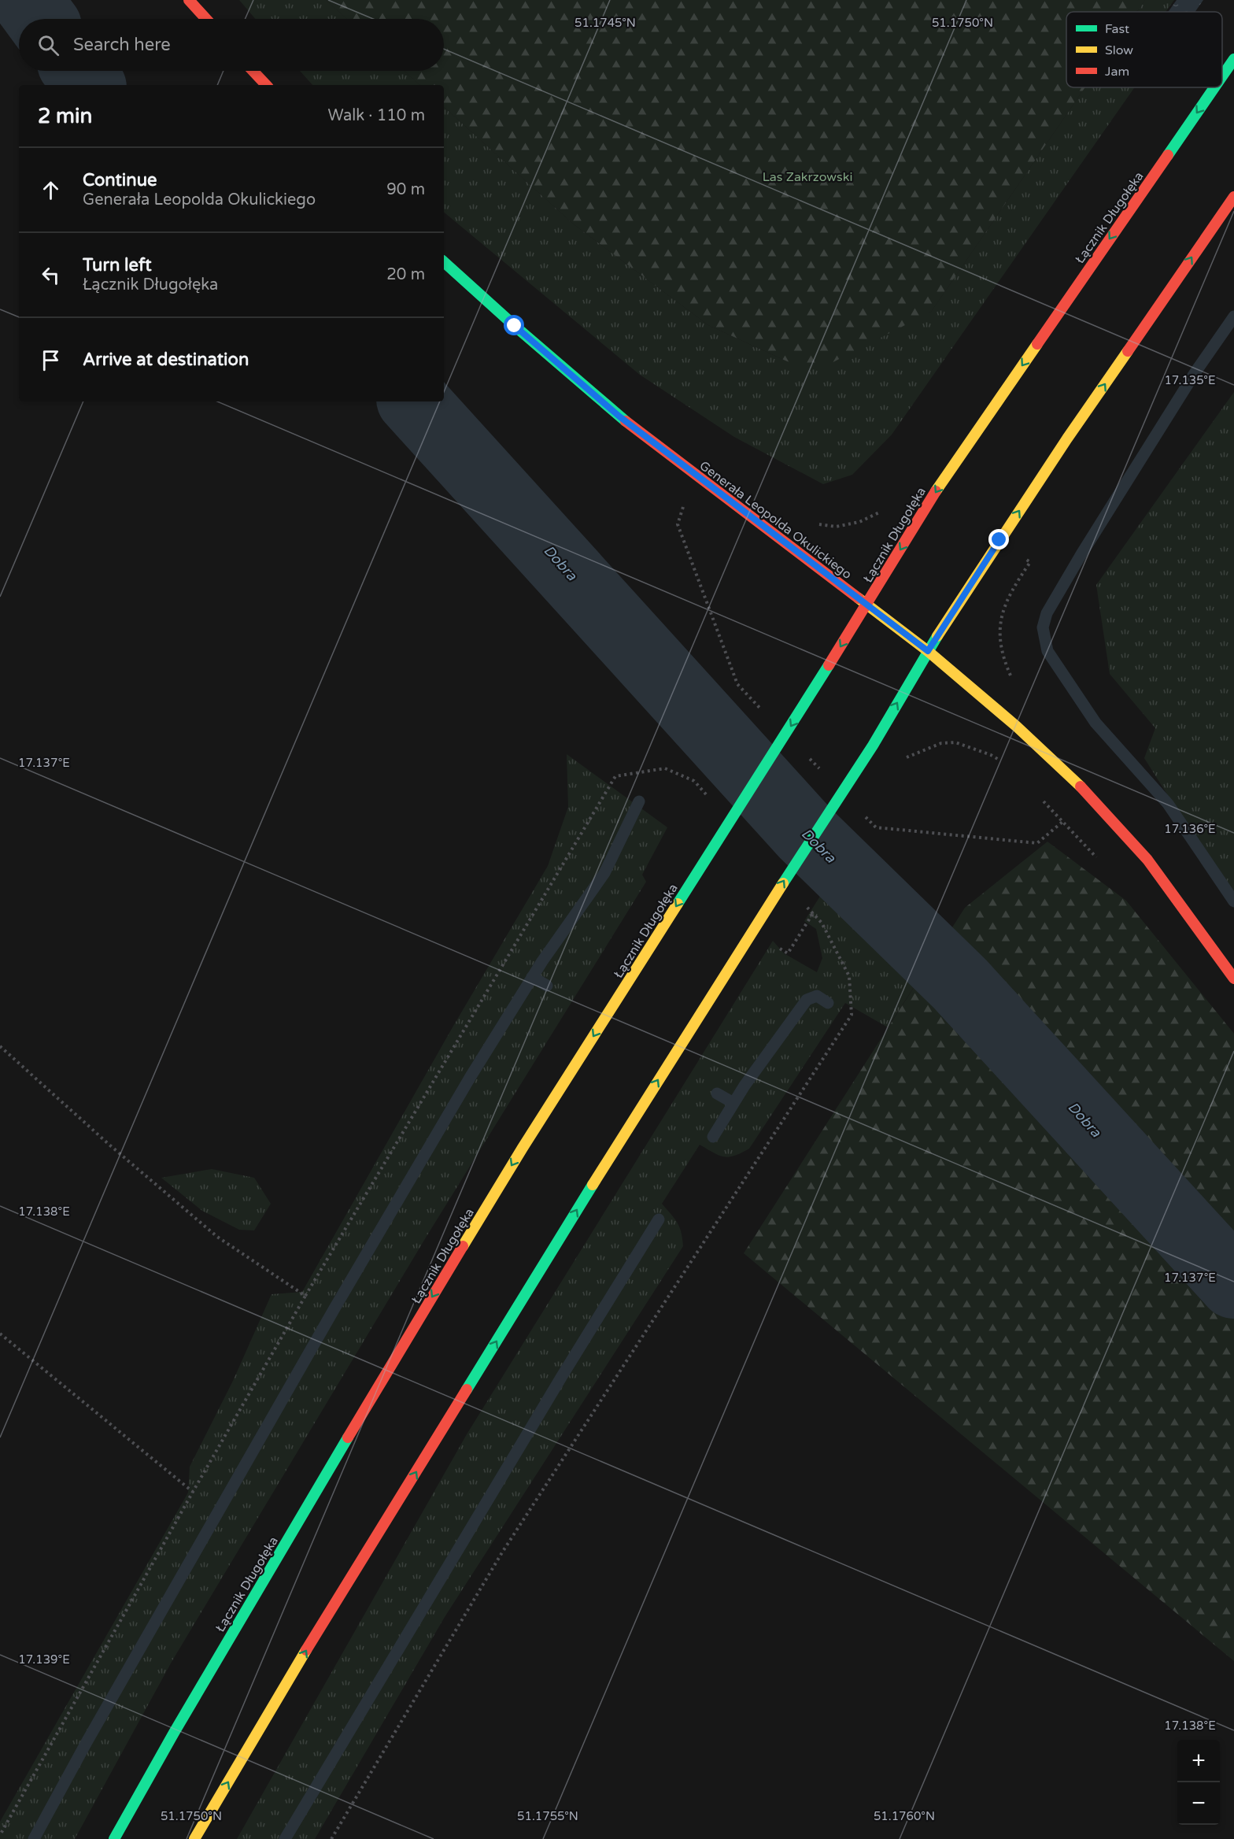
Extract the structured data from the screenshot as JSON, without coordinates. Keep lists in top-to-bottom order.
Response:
{
  "streets": {
    "main road": ["Łącznik Długołęka", "Generała Leopolda Okulickiego"]
  },
  "crossings": [
    ["Łącznik Długołęka", "Generała Leopolda Okulickiego"]
  ],
  "water": ["Dobra"],
  "parks": ["Las Zakrzowski"],
  "legend": ["Fast", "Slow", "Jam"],
  "page": {
    "search": "Search here",
    "heading": ["2 min", "Walk · 110 m"],
    "list": [
      ["Continue", "Generała Leopolda Okulickiego", "90 m"],
      ["Turn left", "Łącznik Długołęka", "20 m"],
      "Arrive at destination"
    ],
    "map_buttons": ["+", "−"]
  },
  "coordinates": [
    "51.1745°N",
    "51.1750°N",
    "17.135°E",
    "17.137°E",
    "17.136°E",
    "17.138°E",
    "17.139°E",
    "51.1755°N",
    "51.1760°N"
  ]
}
